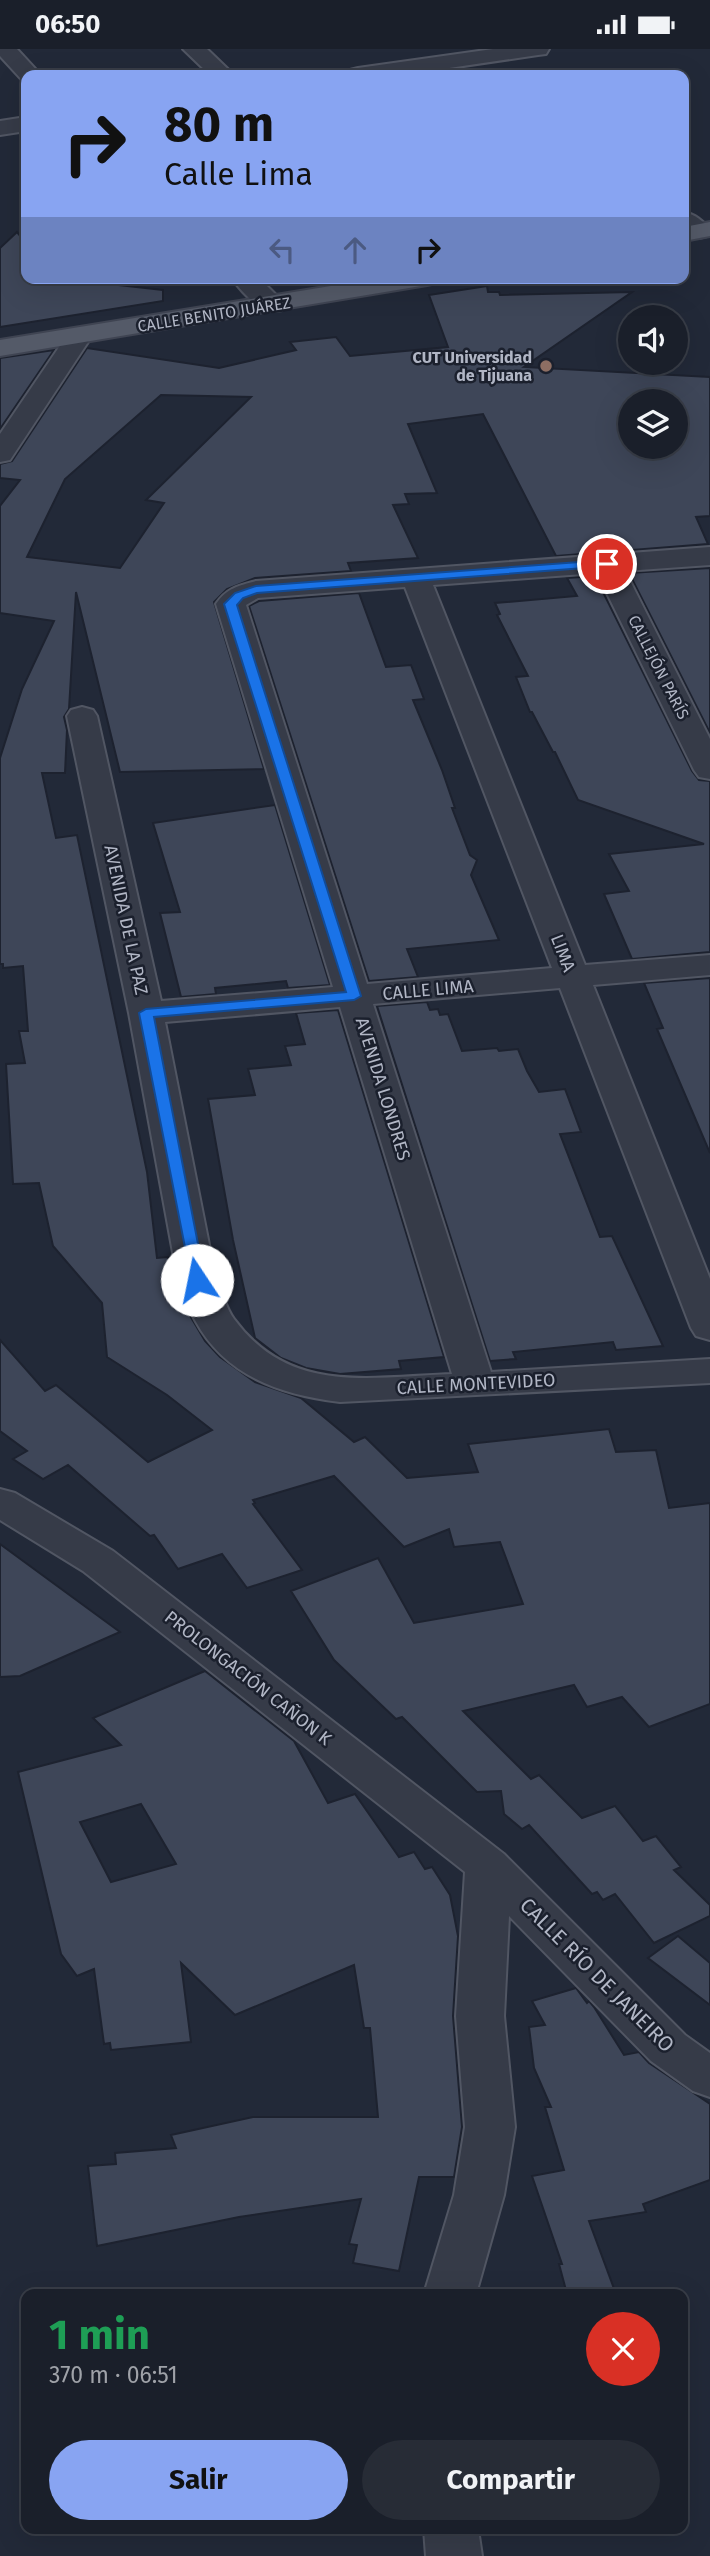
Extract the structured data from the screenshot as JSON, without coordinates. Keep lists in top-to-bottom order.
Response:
{
  "streets": {
    "main road": ["CALLE BENITO JUÁREZ"],
    "street": [
      "CALLEJÓN PARÍS",
      "AVENIDA DE LA PAZ",
      "LIMA",
      "CALLE LIMA",
      "AVENIDA LONDRES",
      "CALLE MONTEVIDEO",
      "PROLONGACIÓN CAÑON K",
      "CALLE RÍO DE JANEIRO"
    ]
  },
  "crossings": [
    ["AVENIDA DE LA PAZ", "CALLE LIMA"],
    ["AVENIDA DE LA PAZ", "CALLE MONTEVIDEO"],
    ["LIMA", "CALLE LIMA"],
    ["LIMA", "AVENIDA LONDRES"],
    ["CALLE LIMA", "AVENIDA LONDRES"],
    ["AVENIDA LONDRES", "CALLE MONTEVIDEO"],
    ["PROLONGACIÓN CAÑON K", "CALLE RÍO DE JANEIRO"]
  ],
  "places": ["CUT Universidad de Tijuana"],
  "page": {
    "status": "06:50",
    "turn": ["80 m", "Calle Lima"],
    "heading": ["1 min", "370 m · 06:51"],
    "buttons": ["Salir", "Compartir"]
  }
}
